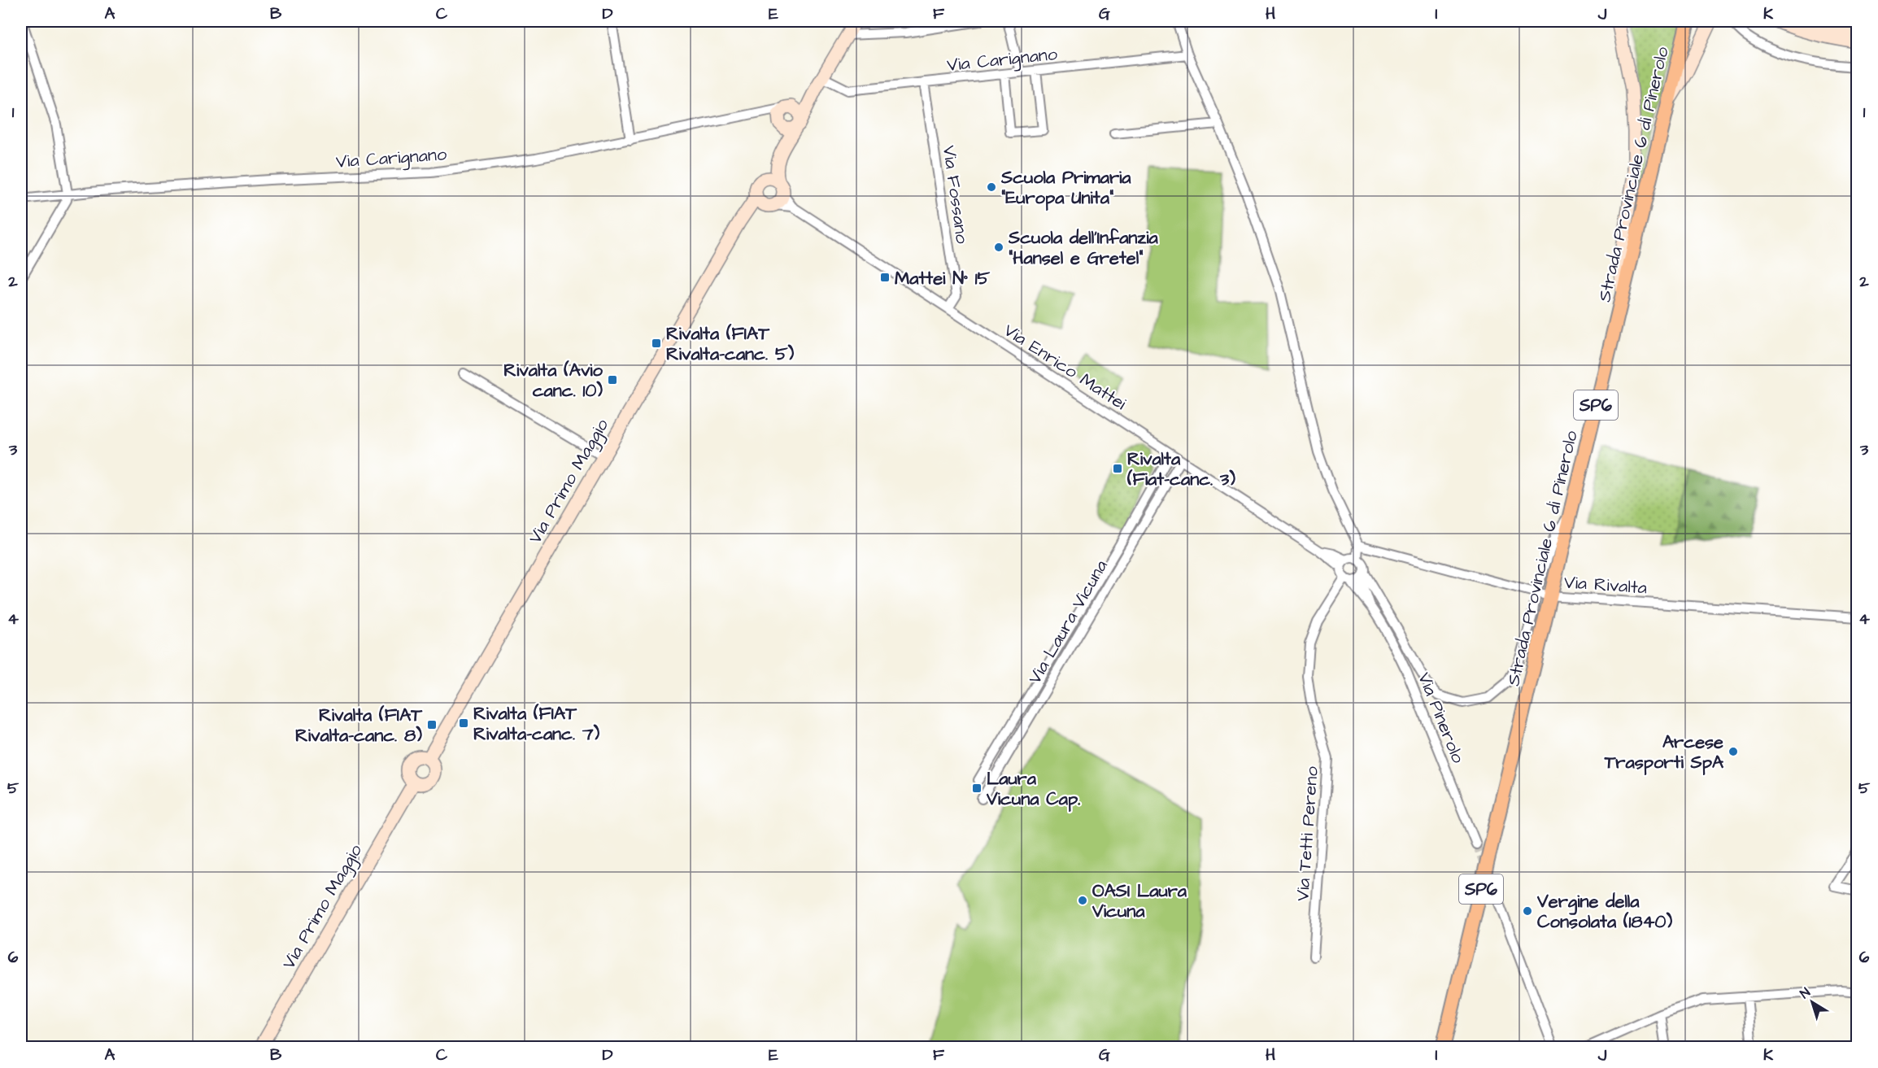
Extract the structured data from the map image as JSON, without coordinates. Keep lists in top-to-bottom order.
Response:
{
  "streets": {
    "main road": ["Strada Provinciale 6 di Pinerolo", "SP6", "Via Primo Maggio"],
    "street": [
      "Via Carignano",
      "Via Fossano",
      "Via Enrico Mattei",
      "Via Rivalta",
      "Via Laura Vicuna",
      "Via Pinerolo",
      "Via Tetti Pereno"
    ]
  },
  "crossings": [
    ["Via Carignano", "Via Fossano"],
    ["Strada Provinciale 6 di Pinerolo", "Via Rivalta"],
    ["Via Fossano", "Via Enrico Mattei"],
    ["Via Enrico Mattei", "Via Primo Maggio"],
    ["Via Enrico Mattei", "Via Laura Vicuna"],
    ["Via Enrico Mattei", "Via Pinerolo"],
    ["Via Pinerolo", "Via Tetti Pereno"]
  ],
  "places": {
    "other": [
      "Scuola Primaria \"Europa Unita\"",
      "Scuola dell'Infanzia \"Hansel e Gretel\"",
      "Arcese Trasporti SpA",
      "OASI Laura Vicuna",
      "Vergine della Consolata (1840)"
    ],
    "transit": [
      "Mattei N° 15",
      "Rivalta (FIAT Rivalta-canc. 5)",
      "Rivalta (Avio canc. 10)",
      "Rivalta (Fiat-canc. 3)",
      "Rivalta (FIAT Rivalta-canc. 7)",
      "Rivalta (FIAT Rivalta-canc. 8)",
      "Laura Vicuna Cap."
    ]
  },
  "north": "top left",
  "grid": {
    "columns": [
      "A",
      "B",
      "C",
      "D",
      "E",
      "F",
      "G",
      "H",
      "I",
      "J",
      "K"
    ],
    "rows": [
      "1",
      "2",
      "3",
      "4",
      "5",
      "6"
    ]
  }
}
